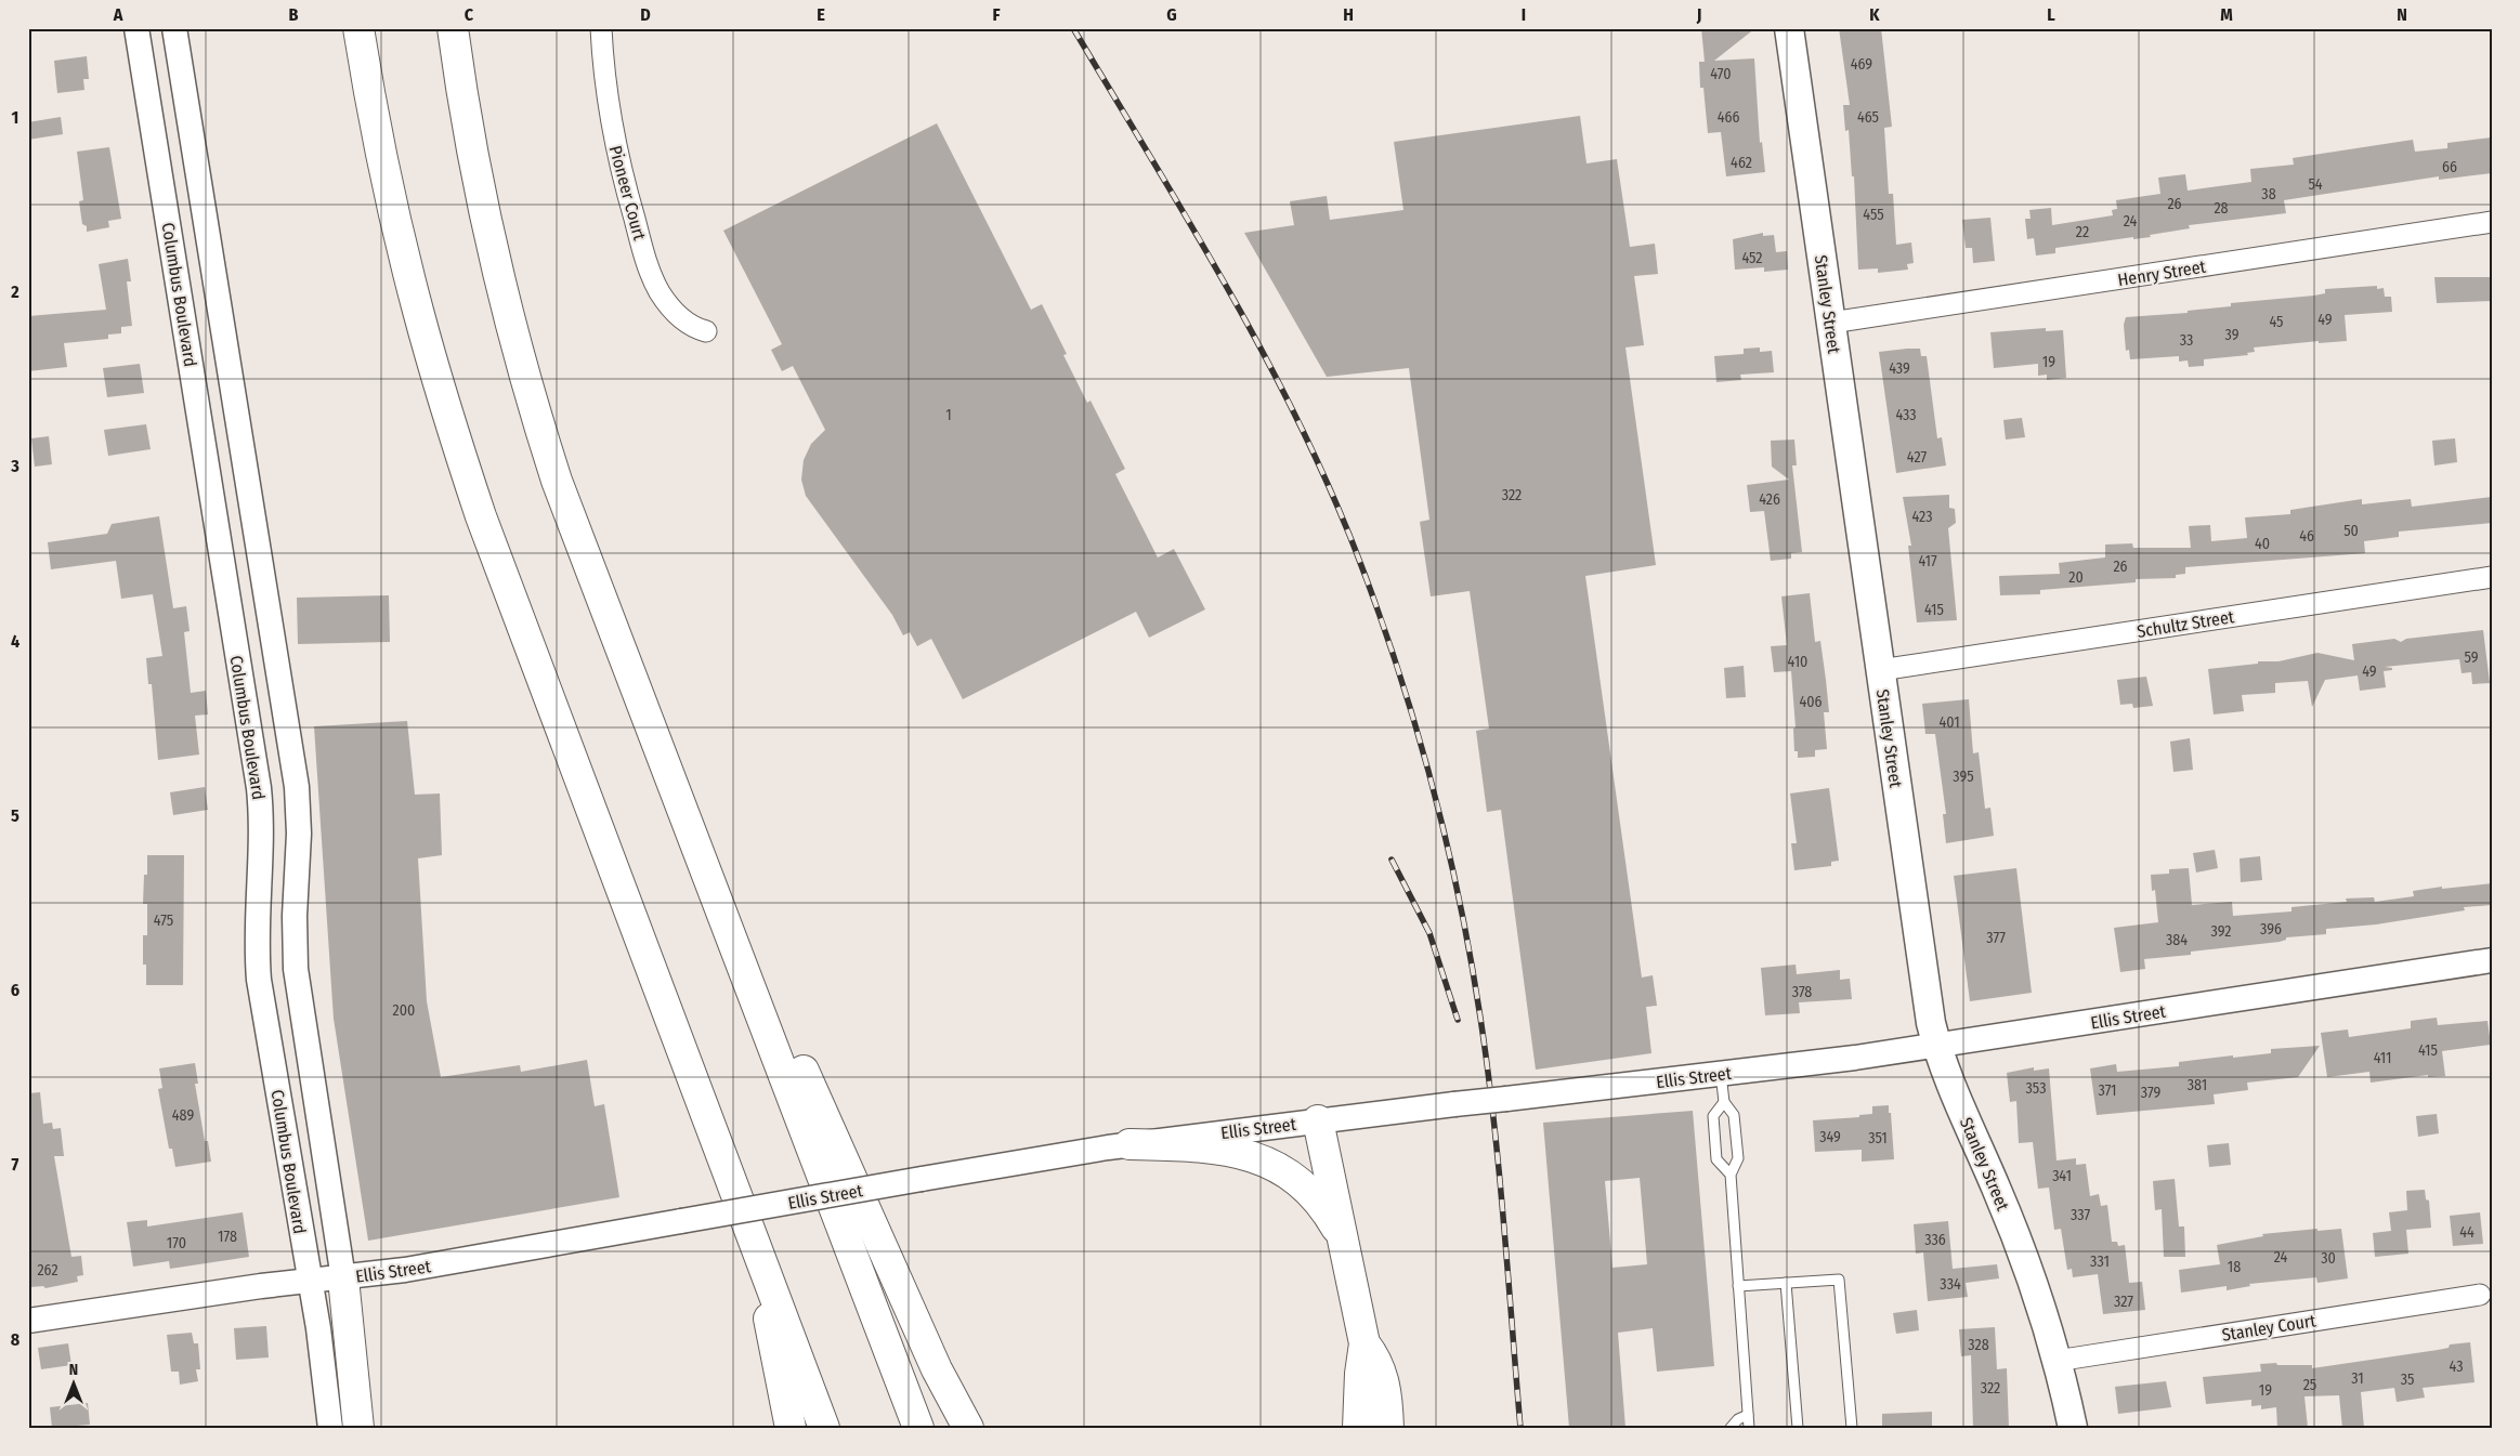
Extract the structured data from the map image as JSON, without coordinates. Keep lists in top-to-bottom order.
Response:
{
  "streets": {
    "main road": ["Stanley Street"],
    "street": [
      "Pioneer Court",
      "Henry Street",
      "Columbus Boulevard",
      "Schultz Street",
      "Ellis Street",
      "Stanley Court"
    ]
  },
  "crossings": [
    ["Henry Street", "Stanley Street"],
    ["Columbus Boulevard", "Ellis Street"],
    ["Stanley Street", "Schultz Street"],
    ["Stanley Street", "Ellis Street"],
    ["Stanley Street", "Stanley Court"]
  ],
  "house_numbers": [
    "469",
    "470",
    "466",
    "465",
    "462",
    "66",
    "54",
    "38",
    "26",
    "28",
    "455",
    "24",
    "22",
    "452",
    "49",
    "45",
    "39",
    "33",
    "19",
    "439",
    "1",
    "433",
    "427",
    "322",
    "426",
    "423",
    "50",
    "46",
    "40",
    "417",
    "26",
    "20",
    "415",
    "59",
    "410",
    "49",
    "406",
    "401",
    "395",
    "475",
    "396",
    "392",
    "377",
    "384",
    "378",
    "200",
    "415",
    "411",
    "381",
    "353",
    "371",
    "379",
    "489",
    "349",
    "351",
    "341",
    "337",
    "44",
    "178",
    "336",
    "170",
    "24",
    "30",
    "331",
    "18",
    "262",
    "334",
    "327",
    "328",
    "43",
    "31",
    "35",
    "25",
    "322",
    "19"
  ],
  "north": "top",
  "grid": {
    "columns": [
      "A",
      "B",
      "C",
      "D",
      "E",
      "F",
      "G",
      "H",
      "I",
      "J",
      "K",
      "L",
      "M",
      "N"
    ],
    "rows": [
      "1",
      "2",
      "3",
      "4",
      "5",
      "6",
      "7",
      "8"
    ]
  }
}
